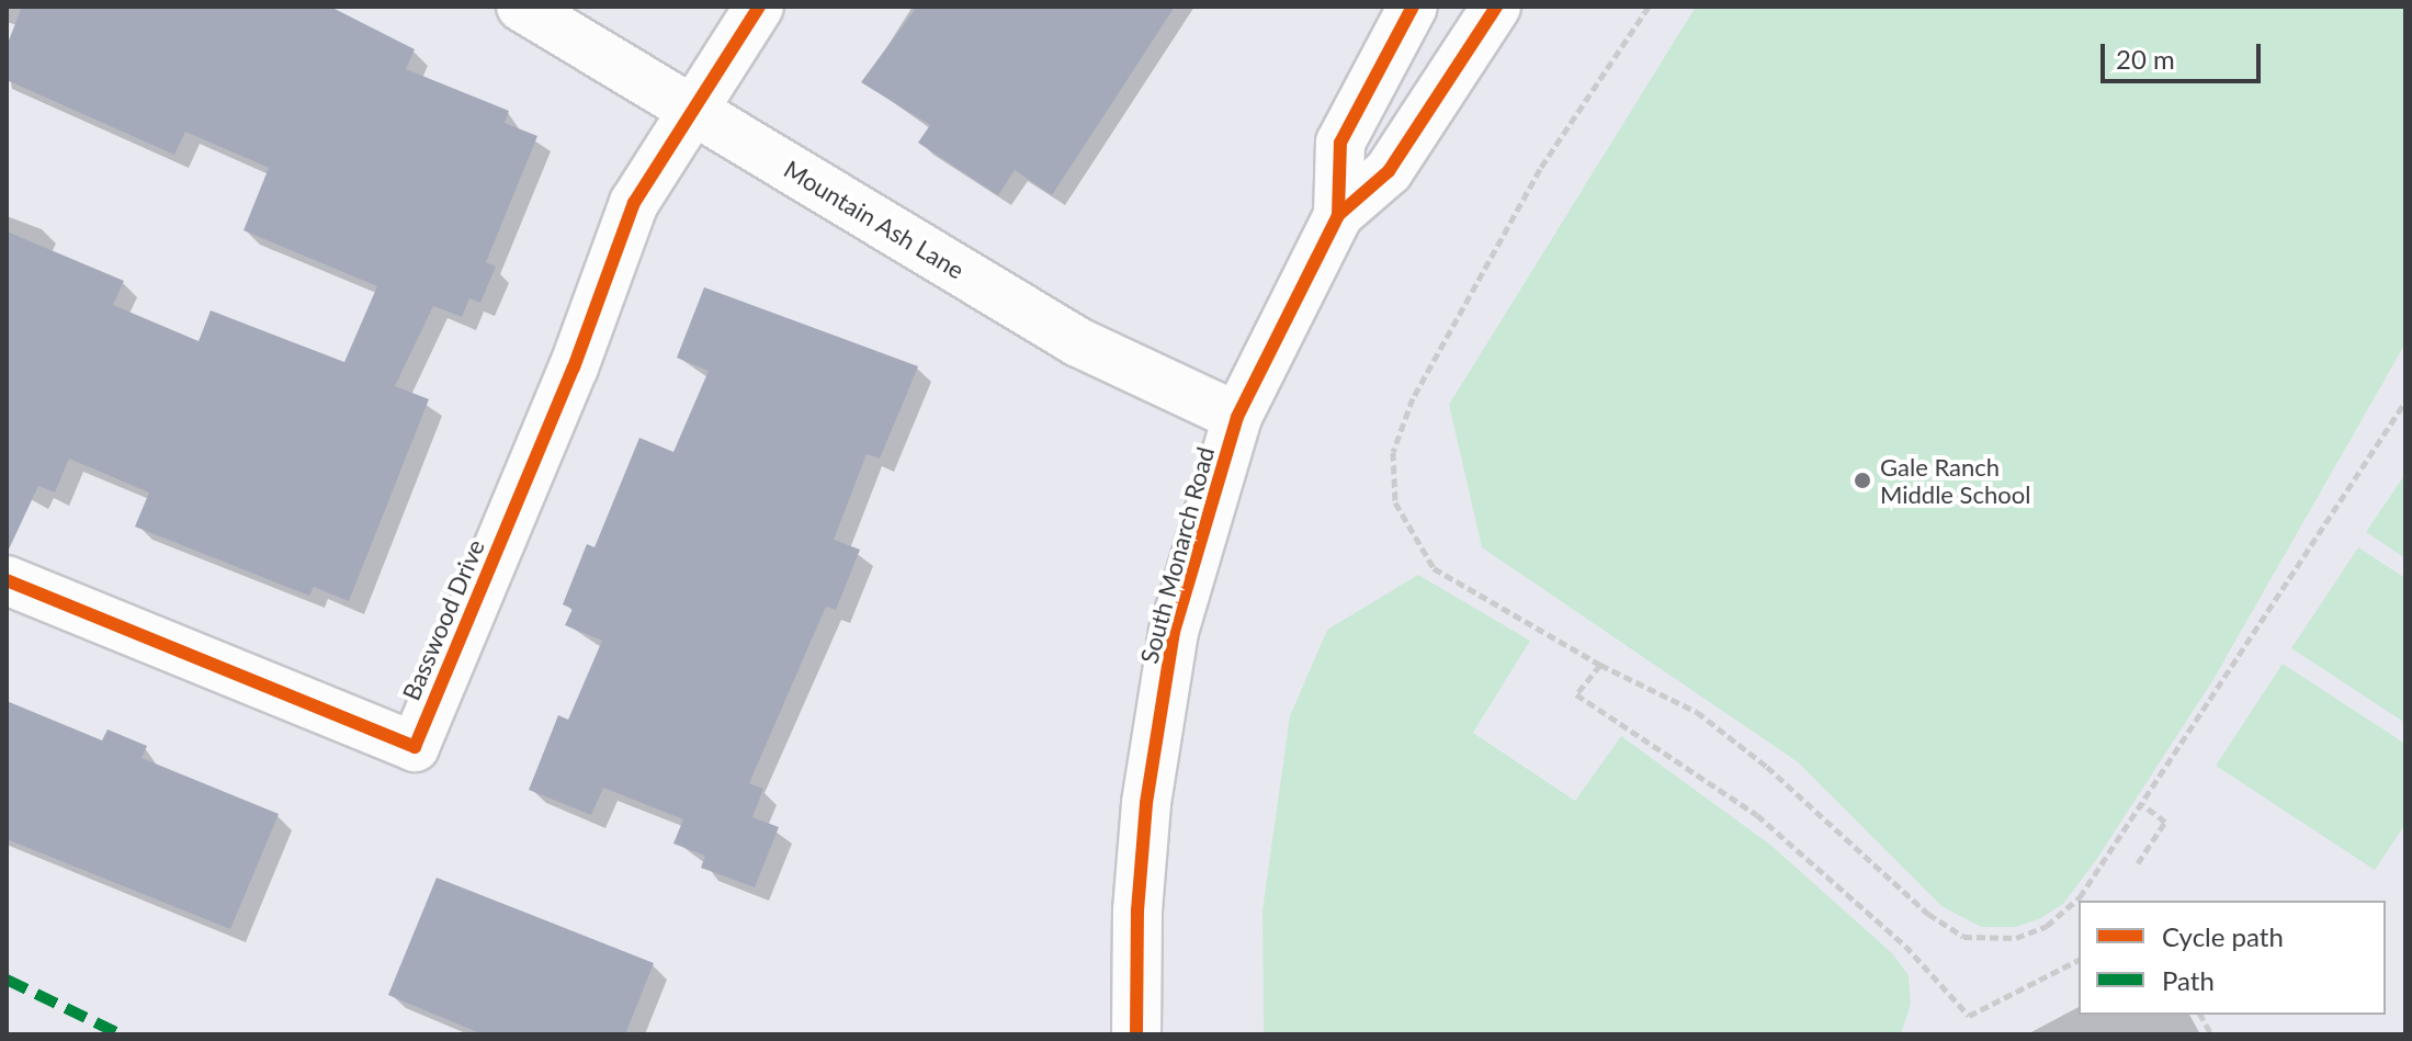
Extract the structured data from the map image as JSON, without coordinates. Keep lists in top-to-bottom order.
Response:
{
  "streets": {
    "street": ["Mountain Ash Lane", "South Monarch Road", "Basswood Drive"]
  },
  "crossings": [
    ["Mountain Ash Lane", "South Monarch Road"],
    ["Mountain Ash Lane", "Basswood Drive"]
  ],
  "places": ["Gale Ranch Middle School"],
  "legend": ["Cycle path", "Path"],
  "scale_bar": "20 m"
}
